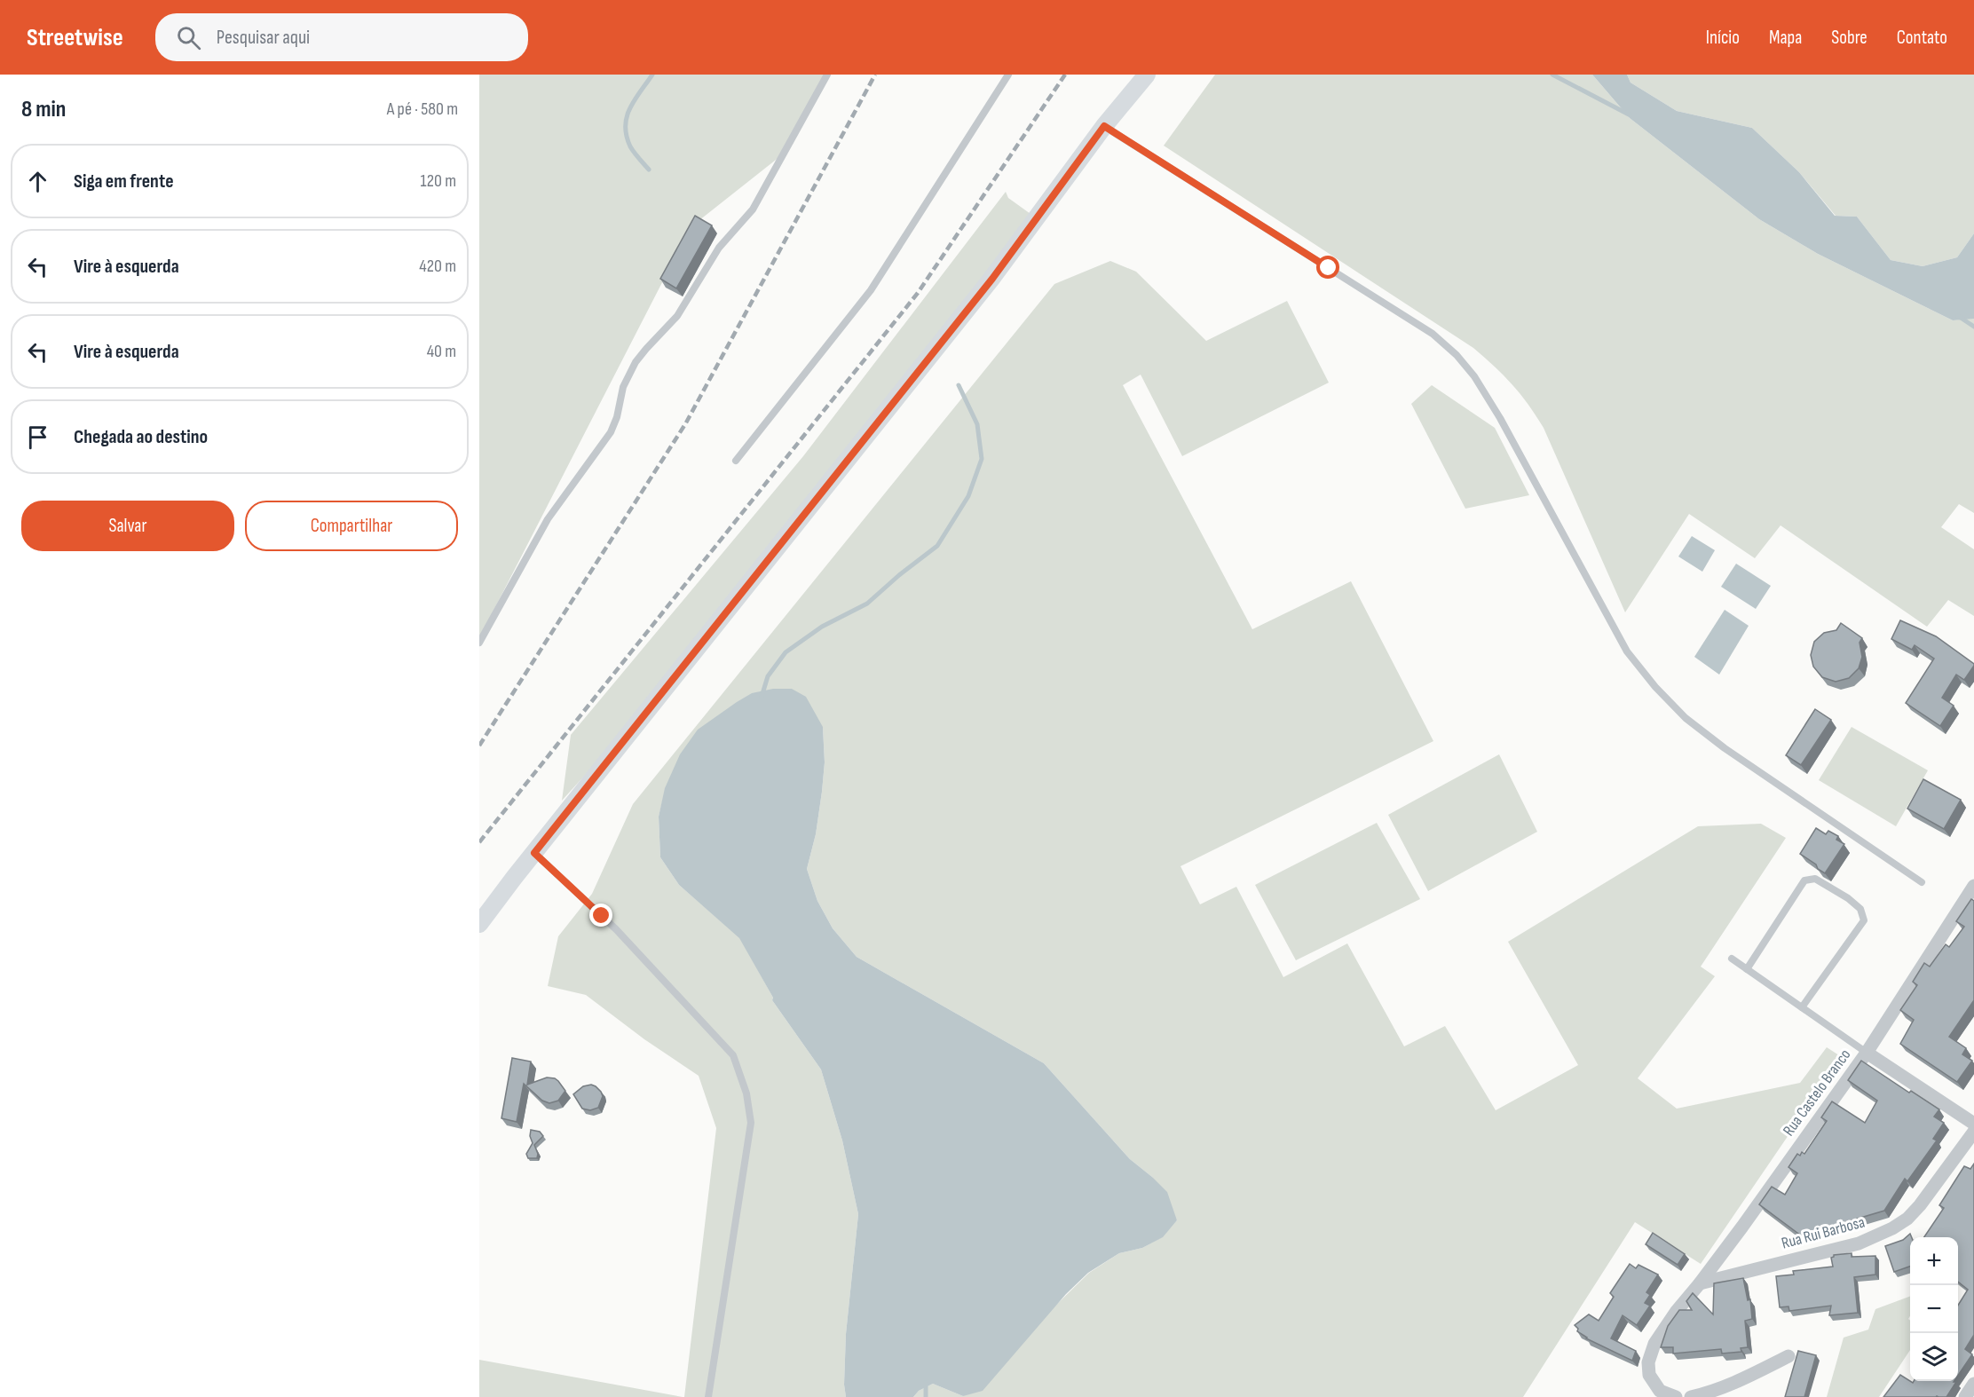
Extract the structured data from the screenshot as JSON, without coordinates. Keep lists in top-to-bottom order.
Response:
{
  "streets": {
    "street": ["Rua Castelo Branco", "Rua Rui Barbosa"]
  },
  "crossings": [
    ["Rua Castelo Branco", "Rua Rui Barbosa"]
  ],
  "page": {
    "header": "Streetwise",
    "search": "Pesquisar aqui",
    "nav": [
      "Início",
      "Mapa",
      "Sobre",
      "Contato"
    ],
    "heading": ["8 min", "A pé · 580 m"],
    "list": [
      ["Siga em frente", "120 m"],
      ["Vire à esquerda", "420 m"],
      ["Vire à esquerda", "40 m"],
      "Chegada ao destino"
    ],
    "buttons": ["Salvar", "Compartilhar"],
    "map_buttons": ["+", "−"]
  }
}
